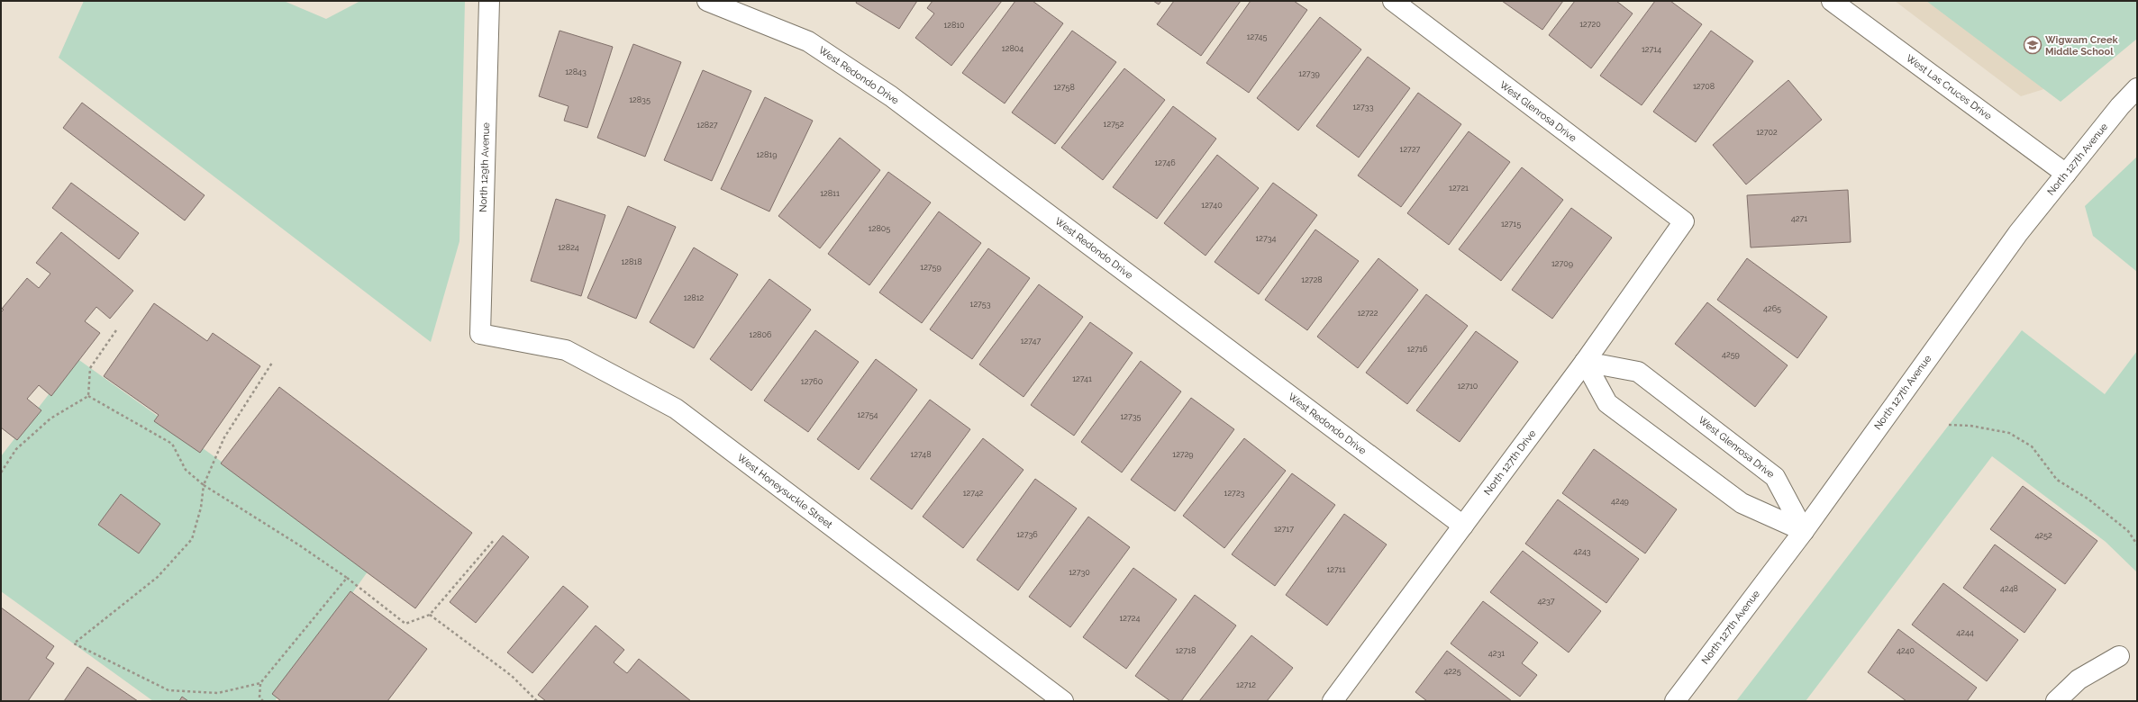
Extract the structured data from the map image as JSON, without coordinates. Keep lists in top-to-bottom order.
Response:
{
  "streets": {
    "street": [
      "West Redondo Drive",
      "West Las Cruces Drive",
      "West Glenrosa Drive",
      "North 127th Avenue",
      "North 129th Avenue",
      "North 127th Drive",
      "West Honeysuckle Street"
    ]
  },
  "crossings": [
    ["West Redondo Drive", "North 127th Drive"],
    ["West Las Cruces Drive", "North 127th Avenue"],
    ["West Glenrosa Drive", "North 127th Avenue"],
    ["West Glenrosa Drive", "North 127th Drive"],
    ["North 129th Avenue", "West Honeysuckle Street"]
  ],
  "places": {
    "school or university": ["Wigwam Creek Middle School"]
  },
  "house_numbers": [
    "12720",
    "12810",
    "12745",
    "12804",
    "12714",
    "12843",
    "12739",
    "12708",
    "12758",
    "12835",
    "12733",
    "12752",
    "12827",
    "12702",
    "12727",
    "12819",
    "12746",
    "12721",
    "12811",
    "12740",
    "4271",
    "12715",
    "12805",
    "12734",
    "12824",
    "12818",
    "12709",
    "12759",
    "12728",
    "12812",
    "12753",
    "4265",
    "12722",
    "12806",
    "12747",
    "12716",
    "4259",
    "12741",
    "12760",
    "12710",
    "12754",
    "12735",
    "12748",
    "12729",
    "12742",
    "12723",
    "4249",
    "12717",
    "12736",
    "4252",
    "4243",
    "12711",
    "12730",
    "4248",
    "4237",
    "12724",
    "4244",
    "12718",
    "4240",
    "4231",
    "4225",
    "12712"
  ]
}
